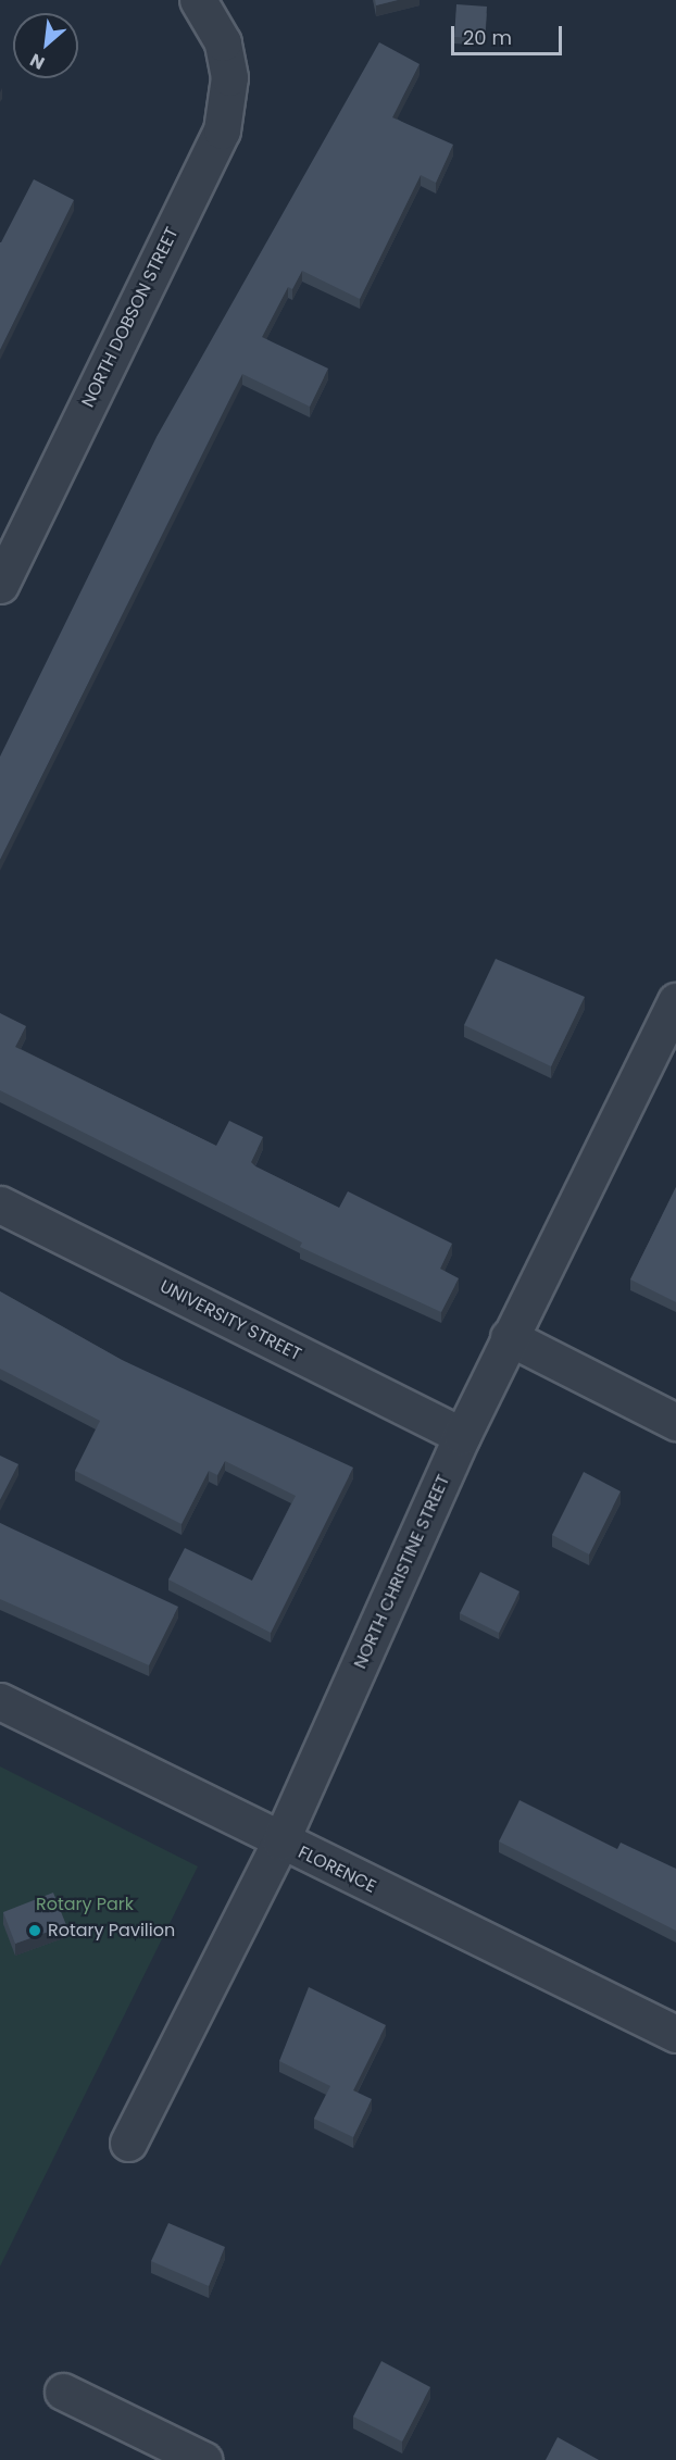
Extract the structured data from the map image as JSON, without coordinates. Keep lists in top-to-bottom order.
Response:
{
  "streets": {
    "street": [
      "NORTH DOBSON STREET",
      "UNIVERSITY STREET",
      "NORTH CHRISTINE STREET",
      "FLORENCE"
    ]
  },
  "crossings": [
    ["UNIVERSITY STREET", "NORTH CHRISTINE STREET"],
    ["NORTH CHRISTINE STREET", "FLORENCE"]
  ],
  "parks": ["Rotary Park"],
  "places": ["Rotary Pavilion"],
  "scale_bar": "20 m",
  "north": "bottom left"
}
